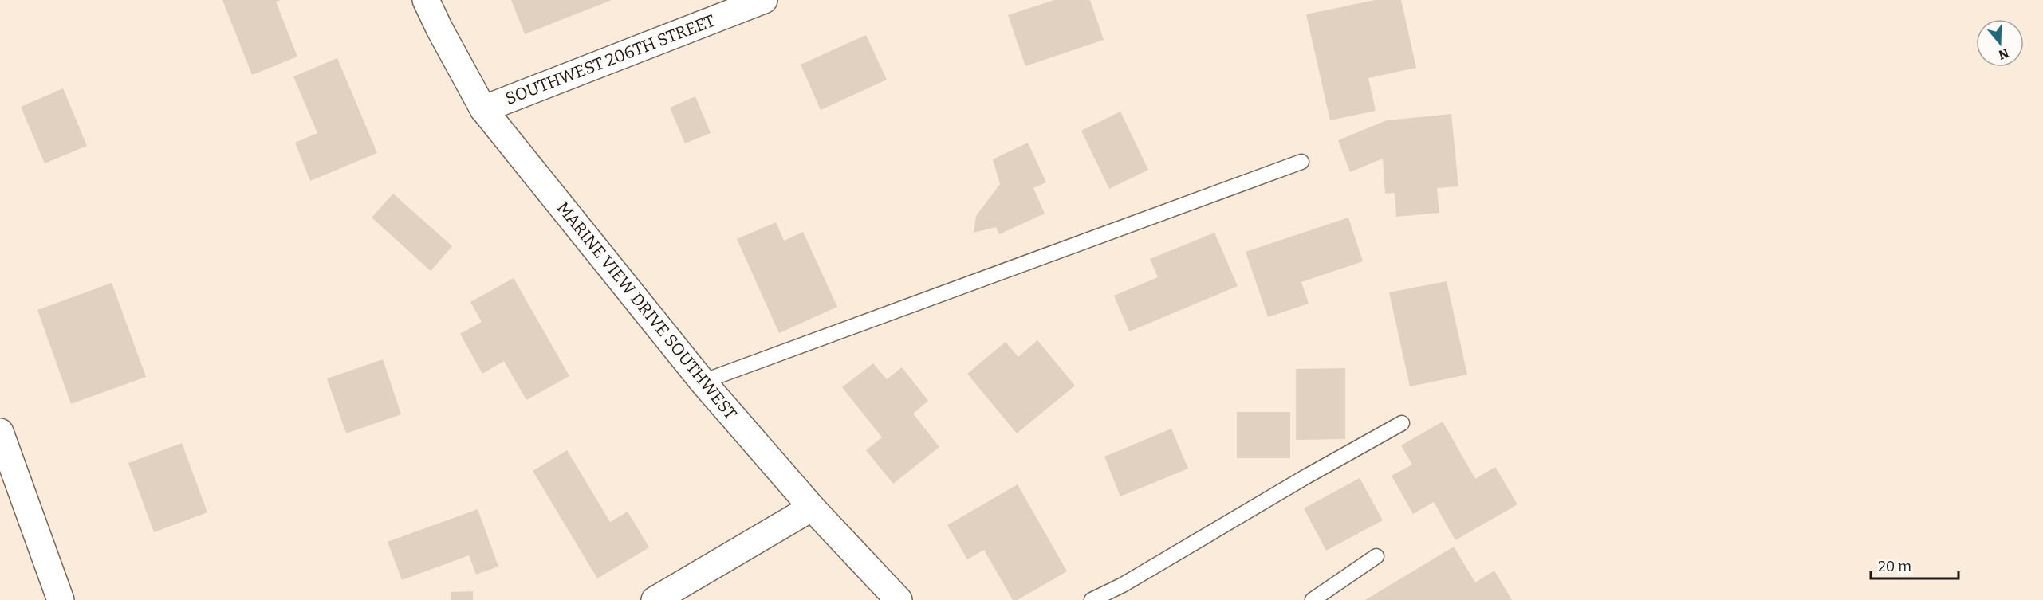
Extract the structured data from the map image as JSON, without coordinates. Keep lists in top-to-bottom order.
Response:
{
  "streets": {
    "street": ["SOUTHWEST 206TH STREET", "MARINE VIEW DRIVE SOUTHWEST"]
  },
  "crossings": [
    ["SOUTHWEST 206TH STREET", "MARINE VIEW DRIVE SOUTHWEST"]
  ],
  "scale_bar": "20 m",
  "north": "bottom"
}
